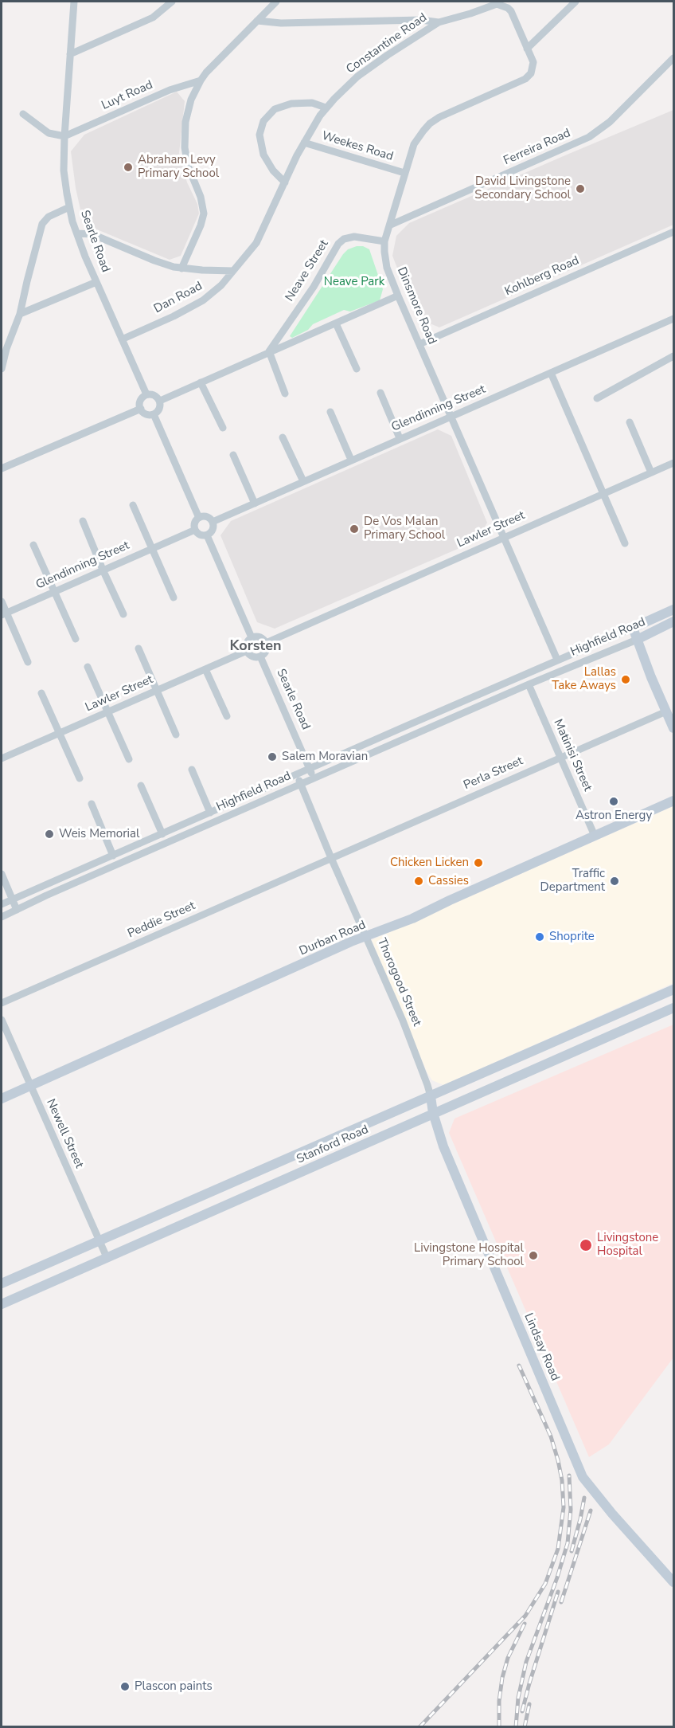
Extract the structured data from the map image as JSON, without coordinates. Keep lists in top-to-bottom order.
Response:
{
  "streets": {
    "street": [
      "Constantine Road",
      "Luyt Road",
      "Weekes Road",
      "Ferreira Road",
      "Searle Road",
      "Neave Street",
      "Kohlberg Road",
      "Dan Road",
      "Dinsmore Road",
      "Glendinning Street",
      "Lawler Street",
      "Highfield Road",
      "Matinisi Street",
      "Perla Street",
      "Peddie Street",
      "Durban Road",
      "Thorogood Street",
      "Newell Street",
      "Stanford Road",
      "Lindsay Road"
    ]
  },
  "crossings": [
    ["Constantine Road", "Weekes Road"],
    ["Constantine Road", "Dan Road"],
    ["Constantine Road", "Dinsmore Road"],
    ["Luyt Road", "Searle Road"],
    ["Weekes Road", "Dinsmore Road"],
    ["Ferreira Road", "Dinsmore Road"],
    ["Searle Road", "Dan Road"],
    ["Searle Road", "Lawler Street"],
    ["Searle Road", "Highfield Road"],
    ["Neave Street", "Dinsmore Road"],
    ["Kohlberg Road", "Dinsmore Road"],
    ["Dinsmore Road", "Glendinning Street"],
    ["Dinsmore Road", "Lawler Street"],
    ["Dinsmore Road", "Highfield Road"],
    ["Highfield Road", "Matinisi Street"],
    ["Highfield Road", "Thorogood Street"],
    ["Matinisi Street", "Perla Street"],
    ["Matinisi Street", "Durban Road"],
    ["Perla Street", "Peddie Street"],
    ["Perla Street", "Thorogood Street"],
    ["Peddie Street", "Thorogood Street"],
    ["Durban Road", "Thorogood Street"],
    ["Durban Road", "Newell Street"],
    ["Thorogood Street", "Stanford Road"],
    ["Thorogood Street", "Lindsay Road"],
    ["Newell Street", "Stanford Road"],
    ["Stanford Road", "Lindsay Road"]
  ],
  "districts": ["Korsten"],
  "parks": ["Neave Park"],
  "places": [
    "Abraham Levy Primary School",
    "David Livingstone Secondary School",
    "De Vos Malan Primary School",
    "Lallas Take Aways",
    "Salem Moravian",
    "Astron Energy",
    "Weis Memorial",
    "Chicken Licken",
    "Cassies",
    "Traffic Department",
    "Shoprite",
    "Livingstone Hospital",
    "Livingstone Hospital Primary School",
    "Plascon paints"
  ]
}
